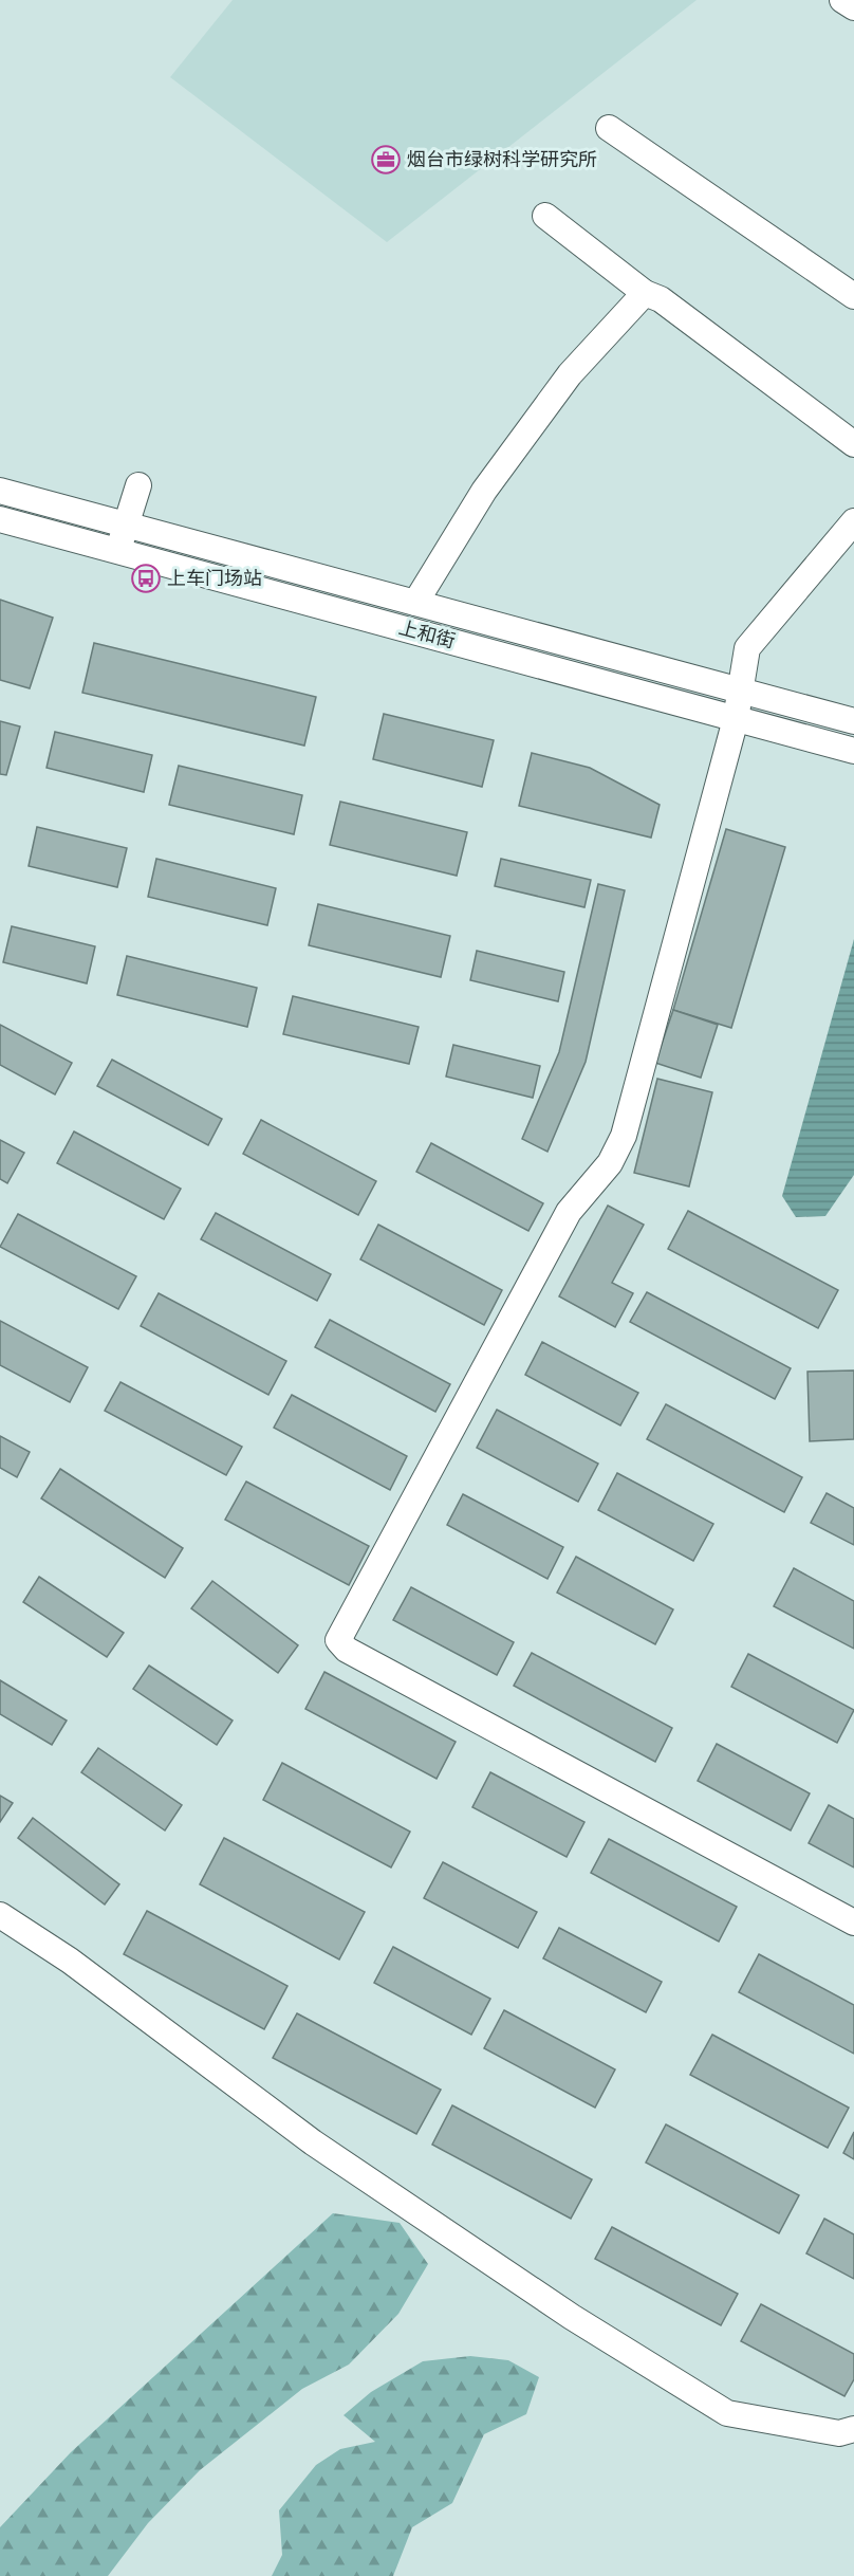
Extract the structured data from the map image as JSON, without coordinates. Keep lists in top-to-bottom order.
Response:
{
  "streets": {
    "street": ["上和街"]
  },
  "places": {
    "office": ["烟台市绿树科学研究所"],
    "bus stop": ["上车门场站"]
  }
}
